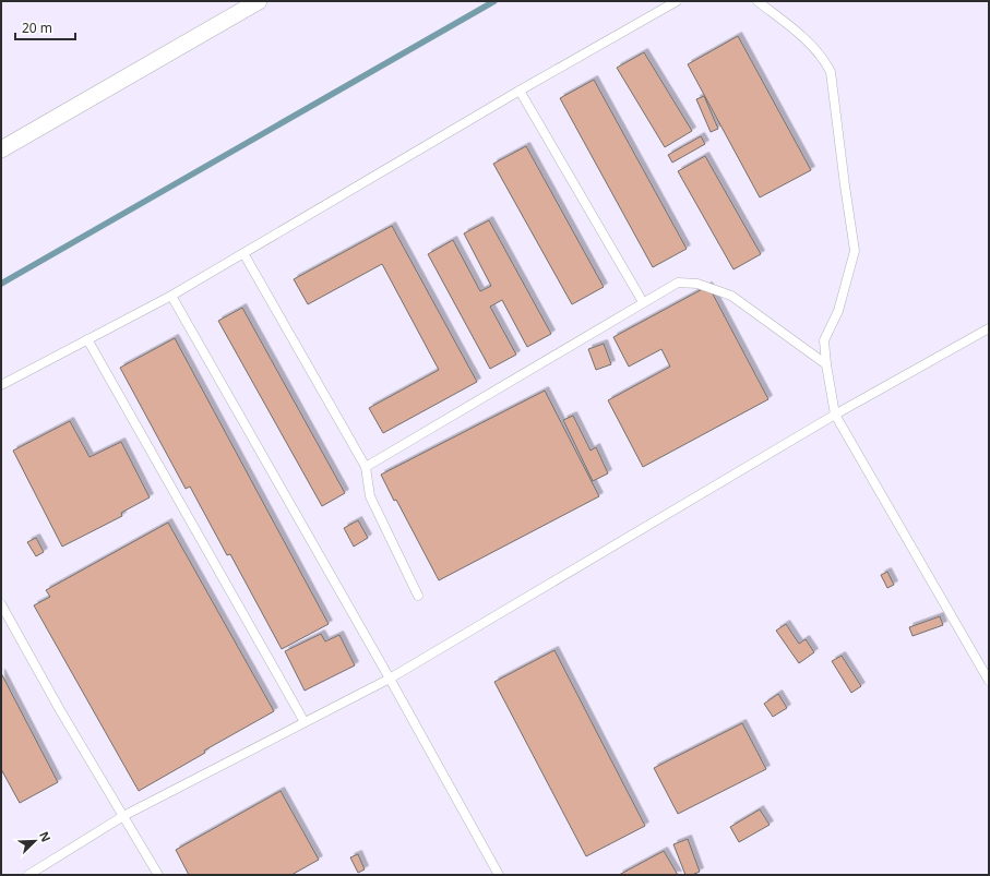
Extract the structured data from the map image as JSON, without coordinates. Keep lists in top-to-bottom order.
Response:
{
  "scale_bar": "20 m",
  "north": "top right"
}
